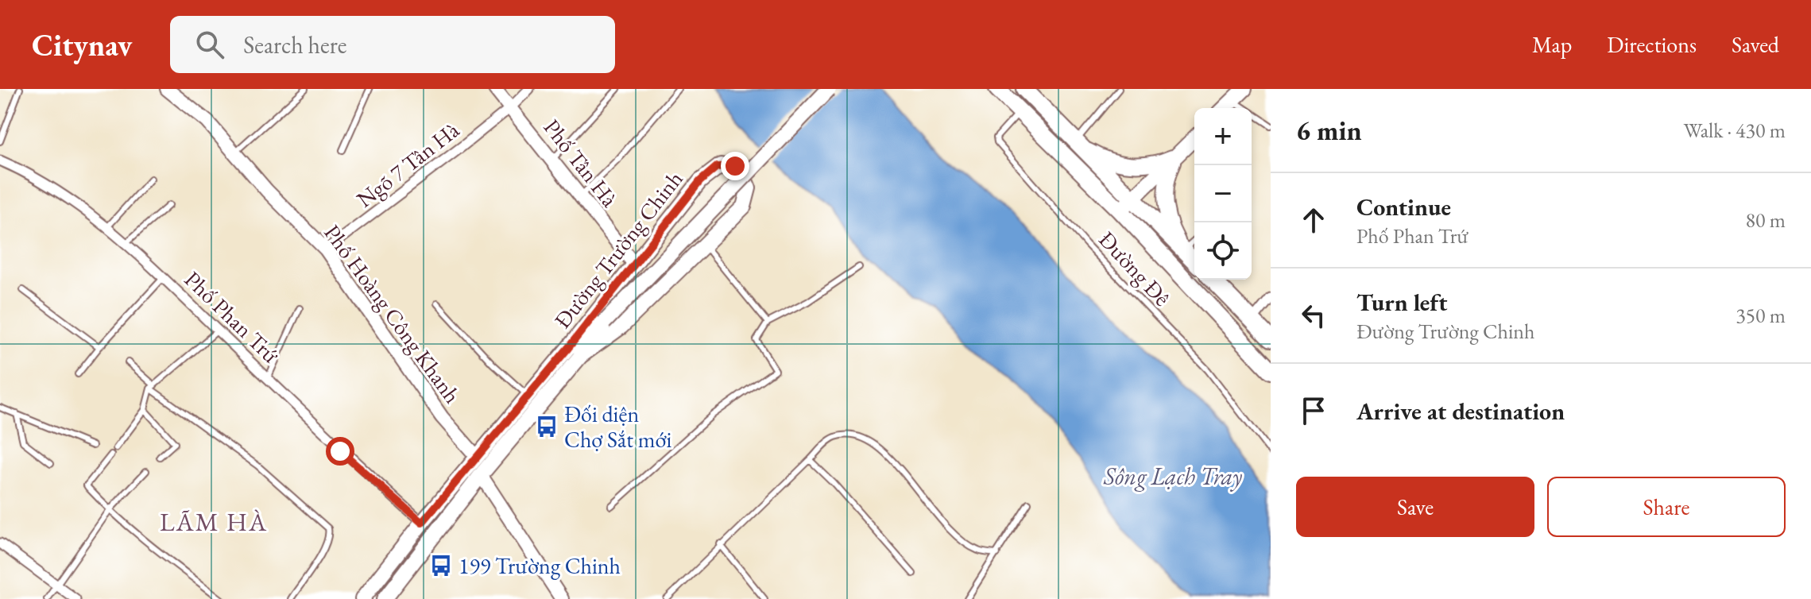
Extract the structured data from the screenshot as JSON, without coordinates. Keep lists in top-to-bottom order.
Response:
{
  "streets": {
    "main road": ["Đường Trường Chinh"],
    "street": [
      "Phố Tân Hà",
      "Ngõ 7 Tân Hà",
      "Phố Hoàng Công Khanh",
      "Phố Phan Trứ"
    ],
    "lane": ["Đường Đê"]
  },
  "crossings": [
    ["Phố Tân Hà", "Ngõ 7 Tân Hà"],
    ["Phố Tân Hà", "Đường Trường Chinh"],
    ["Ngõ 7 Tân Hà", "Phố Hoàng Công Khanh"],
    ["Đường Trường Chinh", "Phố Hoàng Công Khanh"],
    ["Đường Trường Chinh", "Phố Phan Trứ"]
  ],
  "districts": ["LÃM HÀ"],
  "water": ["Sông Lạch Tray"],
  "places": {
    "bus stop": ["Đối diện Chợ Sắt mới", "199 Trường Chinh"]
  },
  "page": {
    "header": "Citynav",
    "search": "Search here",
    "nav": ["Map", "Directions", "Saved"],
    "heading": ["6 min", "Walk · 430 m"],
    "map_buttons": ["+", "−"],
    "list": [
      ["Continue", "Phố Phan Trứ", "80 m"],
      ["Turn left", "Đường Trường Chinh", "350 m"],
      "Arrive at destination"
    ],
    "buttons": ["Save", "Share"]
  }
}
